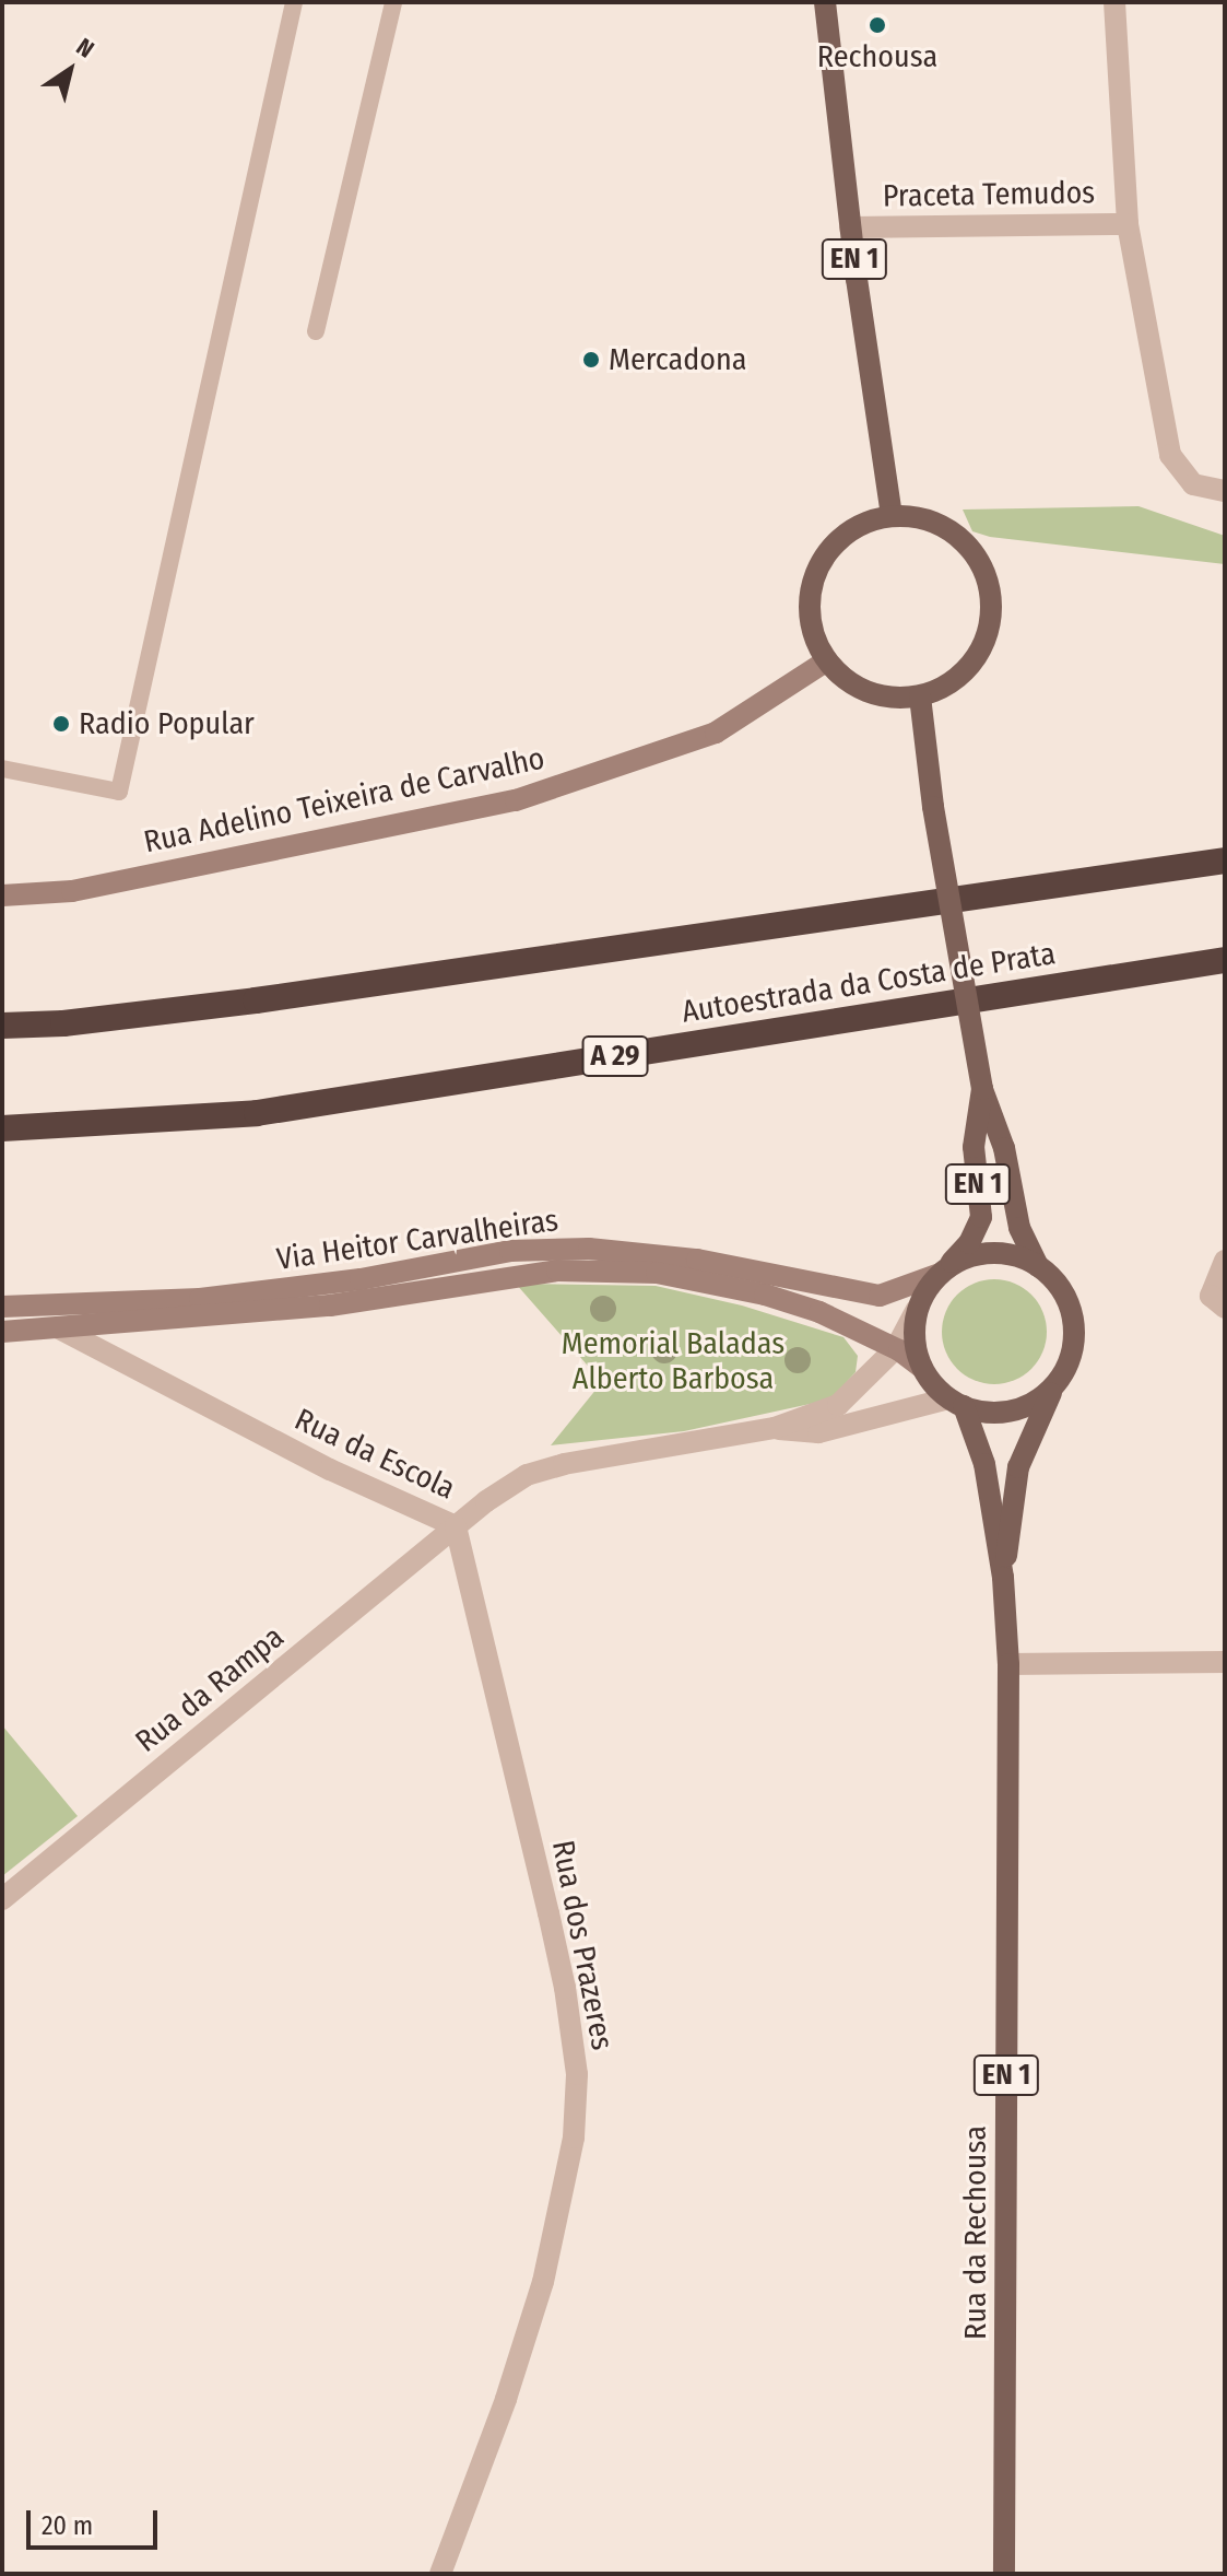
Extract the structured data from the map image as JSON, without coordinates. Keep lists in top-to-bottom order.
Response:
{
  "streets": {
    "highway": ["Autoestrada da Costa de Prata", "A 29"],
    "main road": [
      "EN 1",
      "Rua Adelino Teixeira de Carvalho",
      "Via Heitor Carvalheiras",
      "Rua da Rechousa"
    ],
    "street": [
      "Praceta Temudos",
      "Rua da Escola",
      "Rua da Rampa",
      "Rua dos Prazeres"
    ]
  },
  "crossings": [
    ["Praceta Temudos", "EN 1"],
    ["EN 1", "Rua Adelino Teixeira de Carvalho"],
    ["EN 1", "Via Heitor Carvalheiras"],
    ["EN 1", "Rua da Escola"],
    ["EN 1", "Rua da Rechousa"],
    ["Via Heitor Carvalheiras", "Rua da Escola"],
    ["Via Heitor Carvalheiras", "Rua da Rechousa"],
    ["Rua da Escola", "Rua da Rampa"],
    ["Rua da Escola", "Rua dos Prazeres"],
    ["Rua da Escola", "Rua da Rechousa"],
    ["Rua da Rampa", "Rua dos Prazeres"]
  ],
  "parks": ["Memorial Baladas Alberto Barbosa"],
  "places": ["Rechousa", "Mercadona", "Radio Popular"],
  "scale_bar": "20 m",
  "north": "top right"
}
